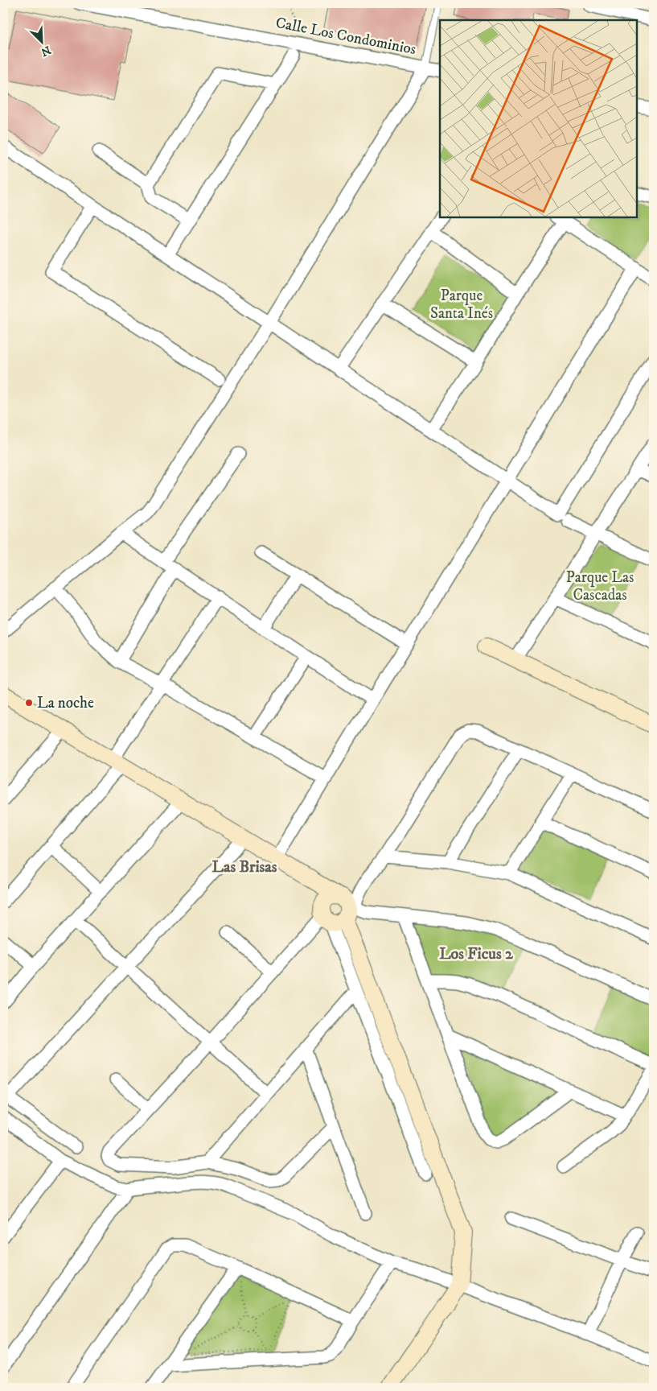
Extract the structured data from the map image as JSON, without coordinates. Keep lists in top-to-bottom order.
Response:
{
  "streets": {
    "street": ["Calle Los Condominios"]
  },
  "districts": ["Las Brisas", "Los Ficus 2"],
  "parks": ["Parque Santa Inés", "Parque Las Cascadas"],
  "places": ["La noche"],
  "north": "bottom right"
}
